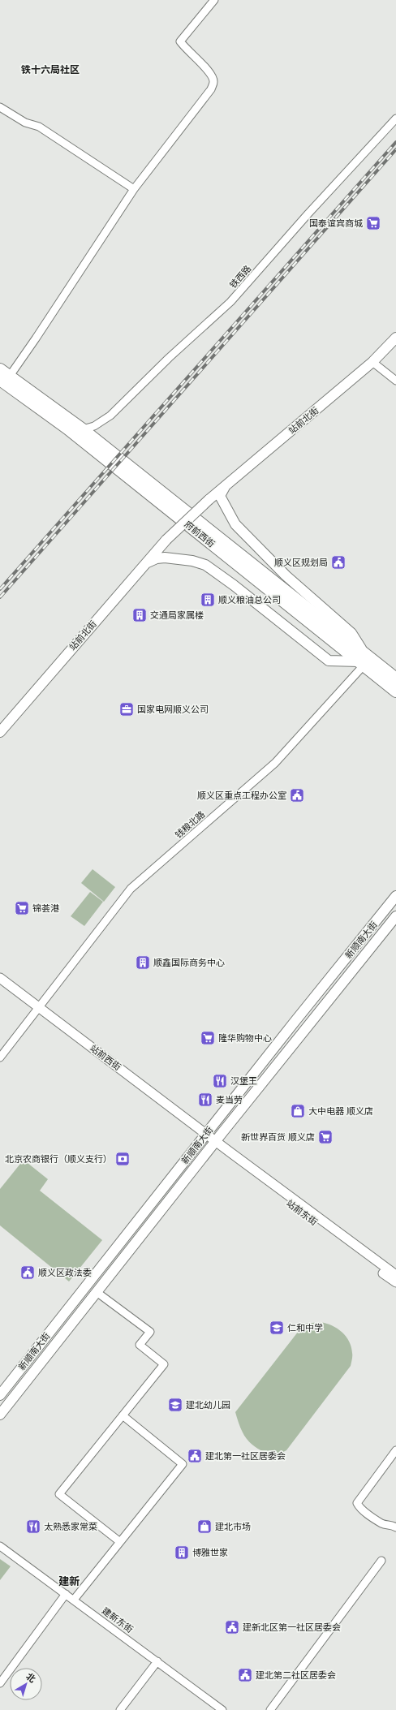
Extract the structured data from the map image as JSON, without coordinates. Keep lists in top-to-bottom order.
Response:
{
  "streets": {
    "main road": ["站前北街", "府前西街", "新顺南大街"],
    "street": [
      "铁西路",
      "钱粮北路",
      "站前西街",
      "站前东街",
      "建新东街"
    ]
  },
  "crossings": [
    ["铁西路", "府前西街"],
    ["府前西街", "钱粮北路"],
    ["钱粮北路", "站前西街"],
    ["新顺南大街", "站前西街"],
    ["新顺南大街", "站前东街"],
    ["站前西街", "站前东街"]
  ],
  "districts": ["铁十六局社区", "建新"],
  "places": {
    "supermarket": [
      "国泰谊宾商城",
      "锦荟港",
      "隆华购物中心",
      "新世界百货 顺义店"
    ],
    "public building": [
      "顺义区规划局",
      "顺义区重点工程办公室",
      "顺义区政法委",
      "建北第一社区居委会",
      "建新北区第一社区居委会",
      "建北第二社区居委会"
    ],
    "building": [
      "顺义粮油总公司",
      "交通局家属楼",
      "顺鑫国际商务中心",
      "博雅世家"
    ],
    "office": ["国家电网顺义公司"],
    "restaurant": ["汉堡王", "麦当劳", "太熟悉家常菜"],
    "shop": ["大中电器 顺义店", "建北市场"],
    "bank": ["北京农商银行（顺义支行）"],
    "school or university": ["仁和中学", "建北幼儿园"]
  },
  "north": "top right"
}
